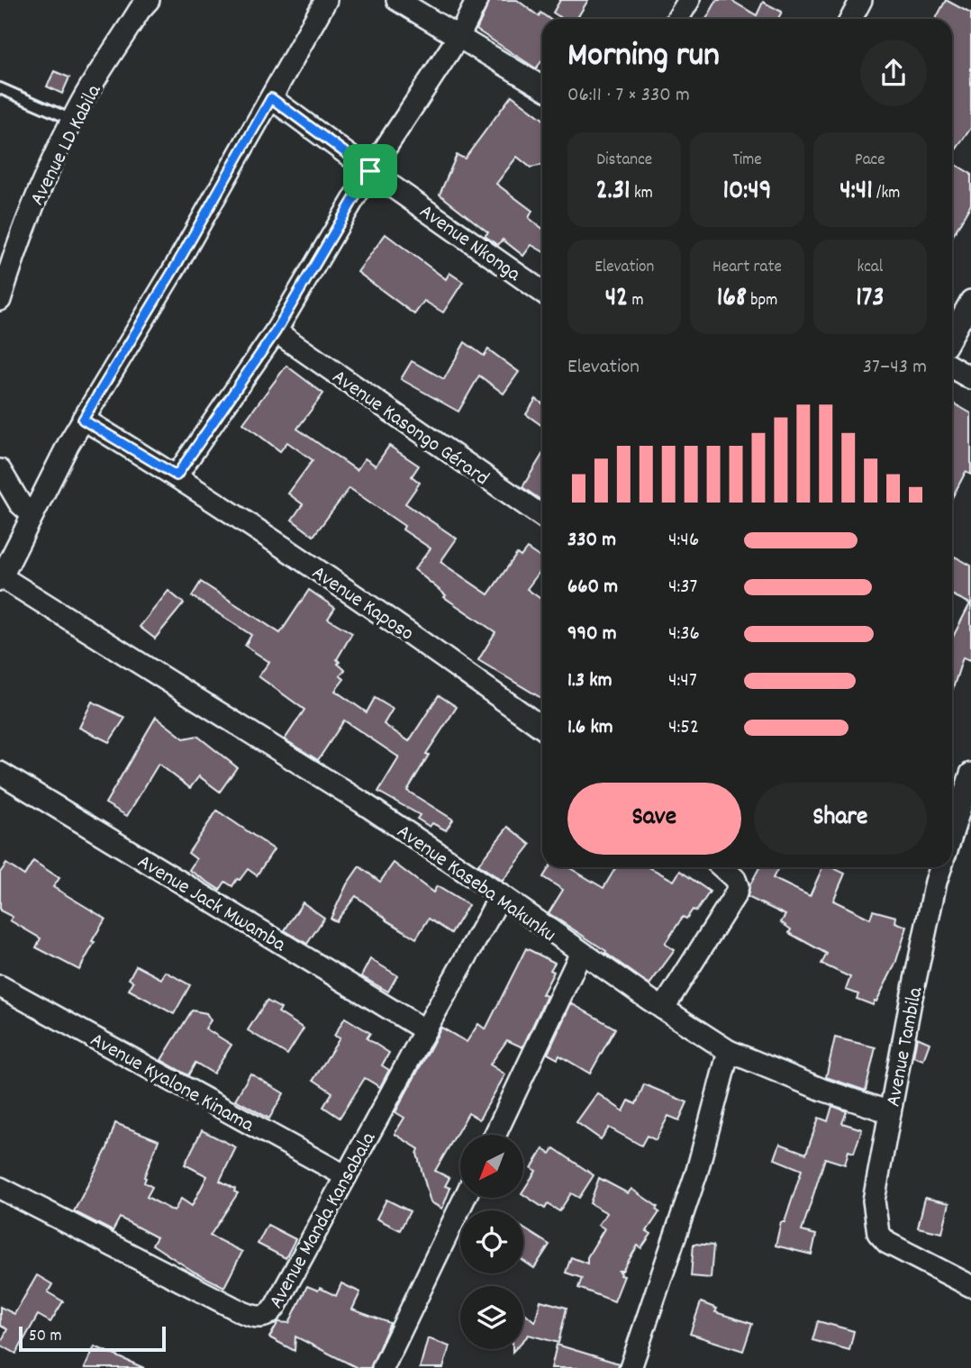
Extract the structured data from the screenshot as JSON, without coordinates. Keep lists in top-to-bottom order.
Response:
{
  "streets": {
    "street": [
      "Avenue LD Kabila",
      "Avenue Nkonga",
      "Avenue Kasongo Gérard",
      "Avenue Kaposo",
      "Avenue Kaseba Makunku",
      "Avenue Jack Mwamba",
      "Avenue Tambila",
      "Avenue Kyalone Kinama",
      "Avenue Manda Kansabala"
    ]
  },
  "crossings": [
    ["Avenue Kaseba Makunku", "Avenue Tambila"],
    ["Avenue Kaseba Makunku", "Avenue Manda Kansabala"],
    ["Avenue Jack Mwamba", "Avenue Manda Kansabala"],
    ["Avenue Kyalone Kinama", "Avenue Manda Kansabala"]
  ],
  "scale_bar": "50 m",
  "north": "bottom left",
  "page": {
    "heading": ["Morning run", "06:11 · 7 × 330 m"],
    "stats": [
      ["Distance", "2.31 km"],
      ["Time", "10:49"],
      ["Pace", "4:41 /km"],
      ["Elevation", "42 m"],
      ["Heart rate", "168 bpm"],
      ["kcal", "173"]
    ],
    "chart": ["Elevation", "37–43 m"],
    "list": [
      {
        "name": "330 m",
        "note": "4:46"
      },
      {
        "name": "660 m",
        "note": "4:37"
      },
      {
        "name": "990 m",
        "note": "4:36"
      },
      {
        "name": "1.3 km",
        "note": "4:47"
      },
      {
        "name": "1.6 km",
        "note": "4:52"
      }
    ],
    "buttons": ["Save", "Share"],
    "scale": "50 m"
  }
}
